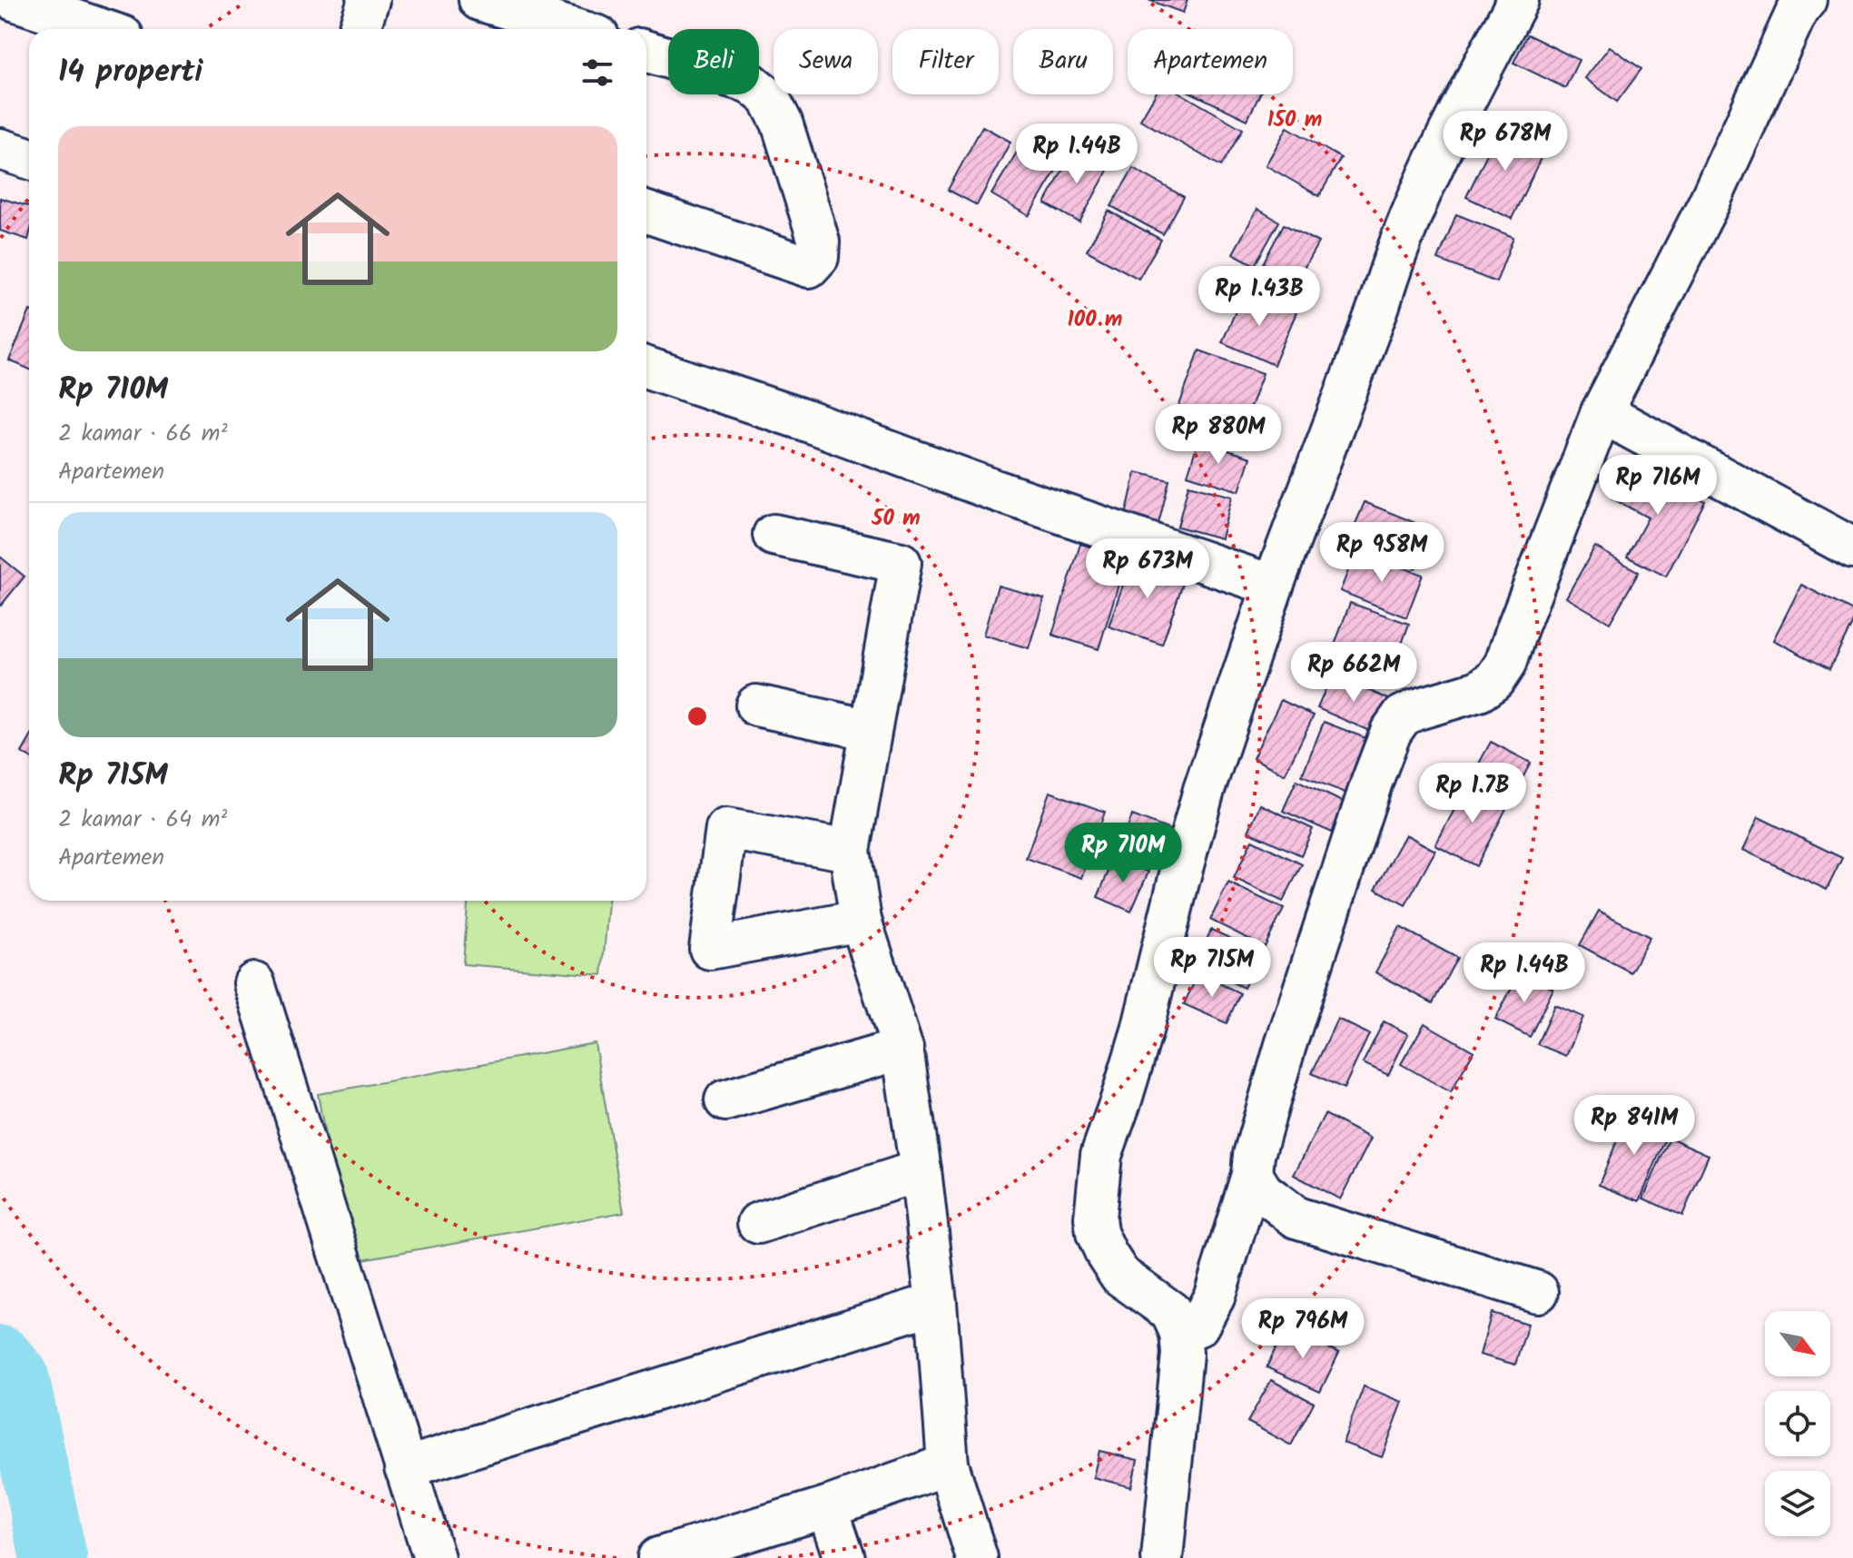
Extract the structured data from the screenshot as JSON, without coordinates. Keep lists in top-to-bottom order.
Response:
{
  "north": "bottom right",
  "page": {
    "chip": [
      "Beli",
      "Sewa",
      "Filter",
      "Baru",
      "Apartemen"
    ],
    "heading": "14 properti",
    "price": [
      "Rp 678M",
      "Rp 1.44B",
      "Rp 1.43B",
      "Rp 880M",
      "Rp 716M",
      "Rp 958M",
      "Rp 673M",
      "Rp 662M",
      "Rp 1.7B",
      "Rp 710M",
      "Rp 715M",
      "Rp 1.44B",
      "Rp 841M",
      "Rp 796M"
    ],
    "list": [
      {
        "name": "Rp 710M",
        "note": "2 kamar · 66 m² · Apartemen"
      },
      {
        "name": "Rp 715M",
        "note": "2 kamar · 64 m² · Apartemen"
      }
    ]
  },
  "rings": ["150 m", "100 m", "50 m"]
}
